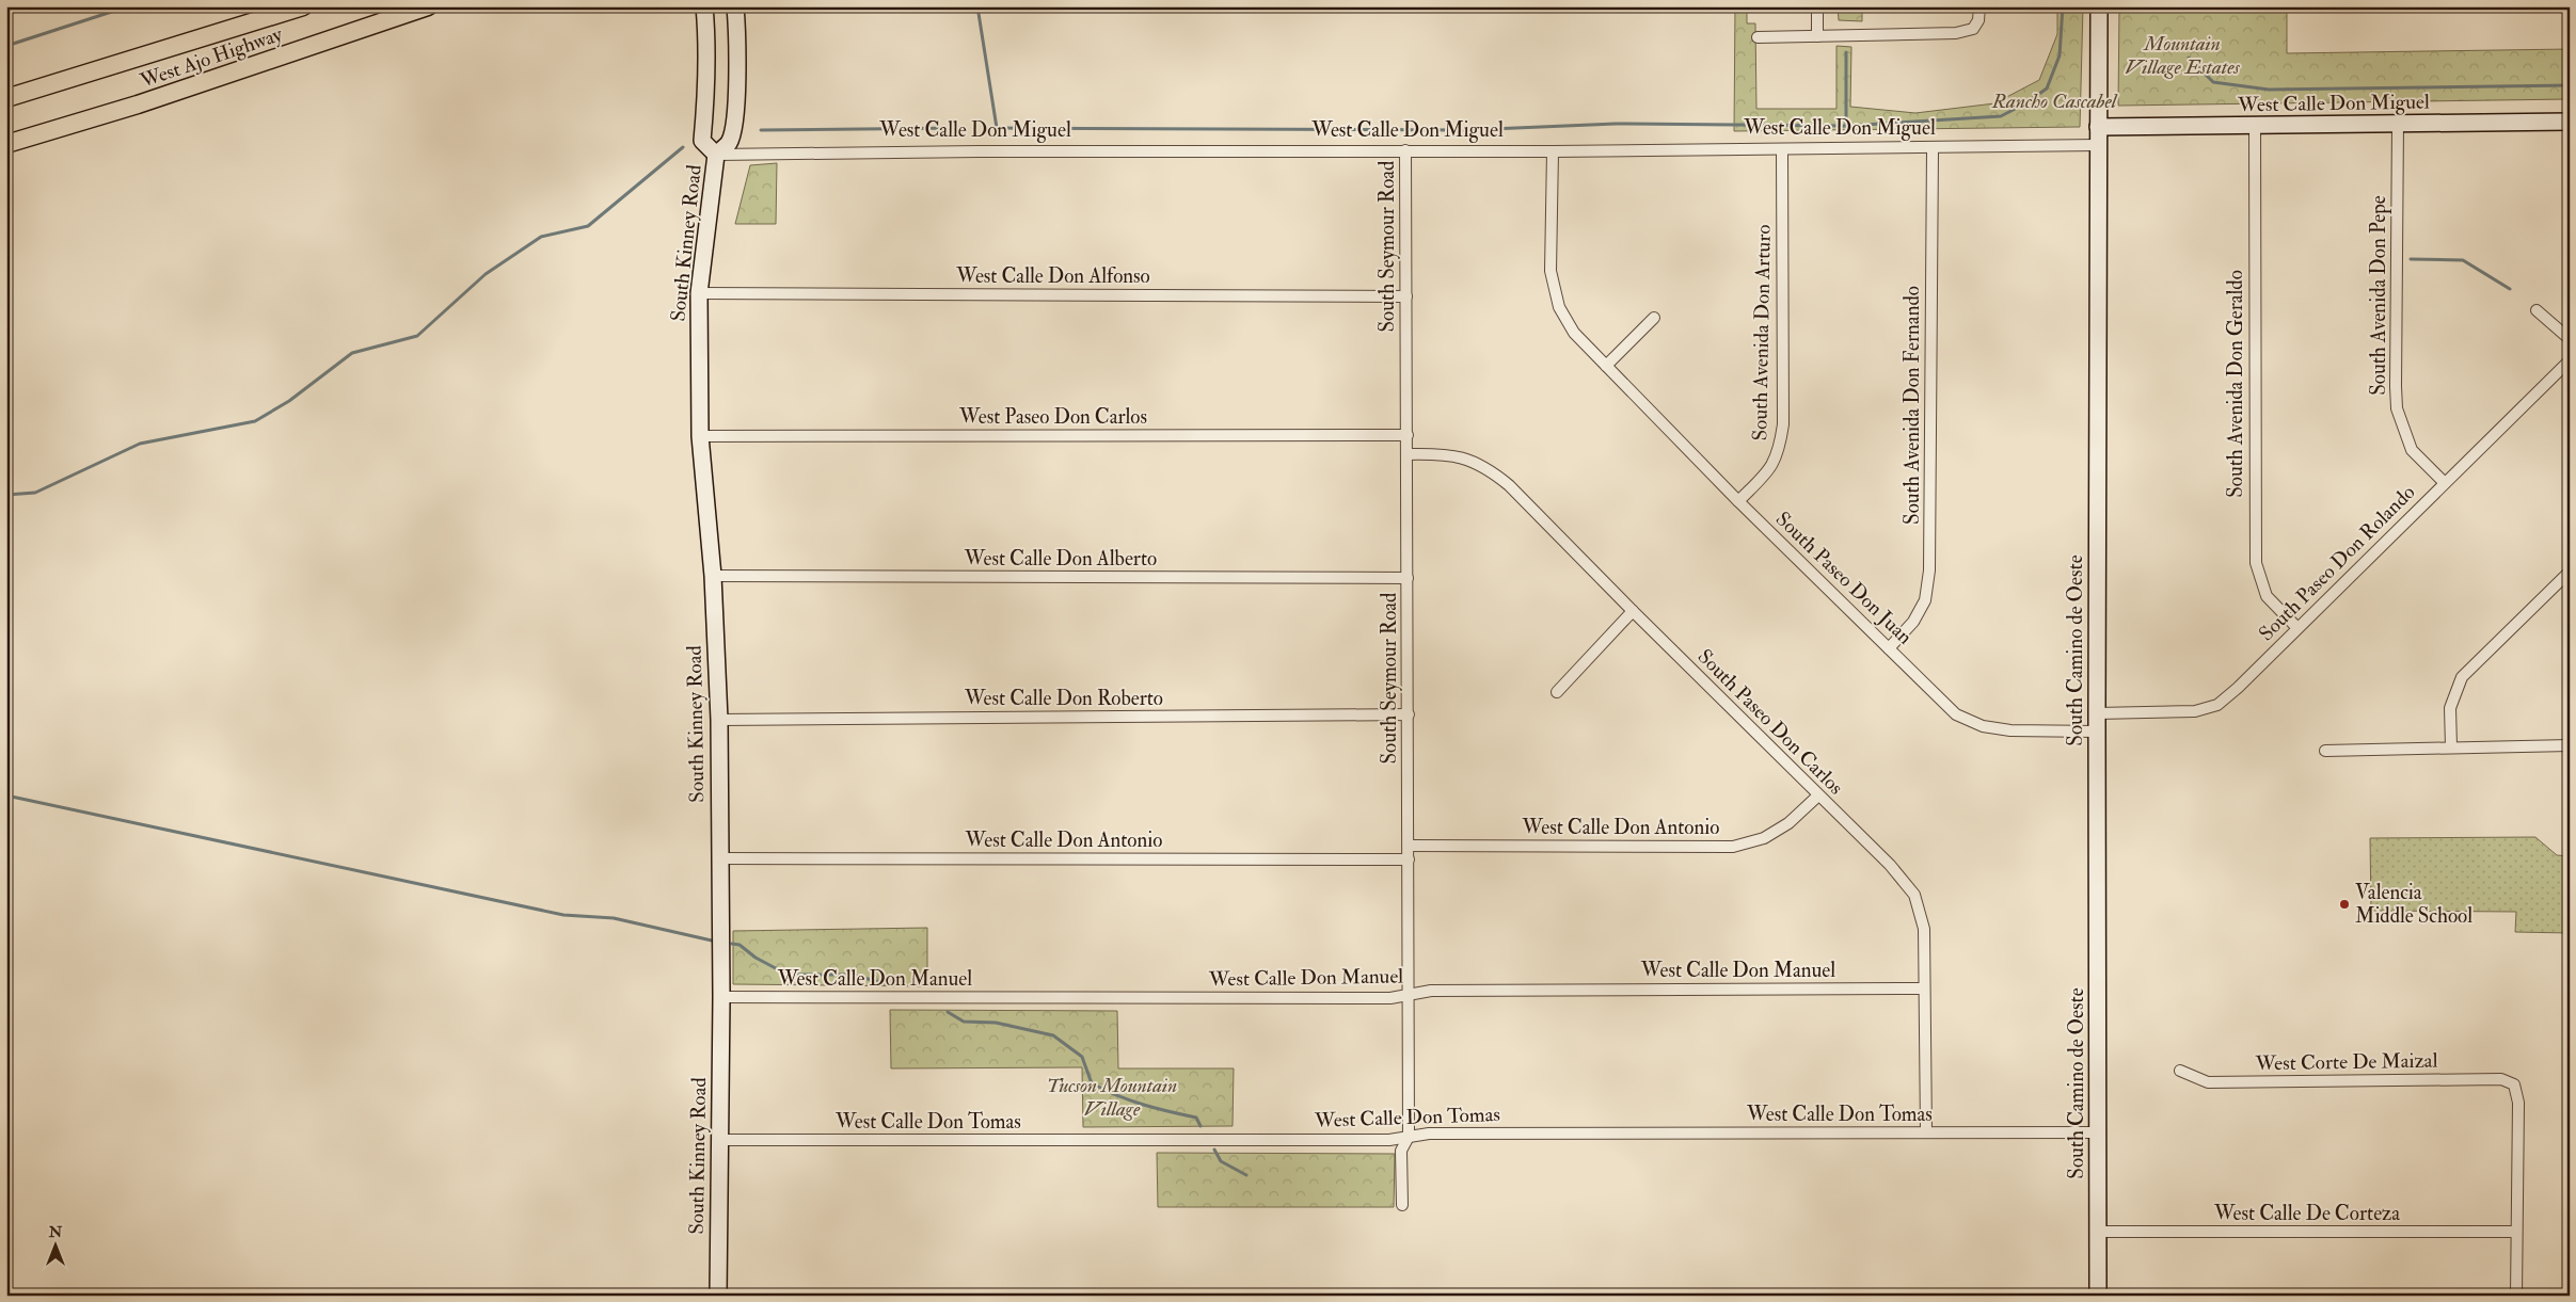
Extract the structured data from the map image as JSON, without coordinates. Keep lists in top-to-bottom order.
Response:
{
  "streets": {
    "main road": ["West Ajo Highway"],
    "street": [
      "West Calle Don Miguel",
      "South Kinney Road",
      "South Seymour Road",
      "West Calle Don Alfonso",
      "South Avenida Don Pepe",
      "South Avenida Don Arturo",
      "South Avenida Don Geraldo",
      "South Avenida Don Fernando",
      "West Paseo Don Carlos",
      "West Calle Don Alberto",
      "South Paseo Don Rolando",
      "South Paseo Don Juan",
      "South Camino de Oeste",
      "West Calle Don Roberto",
      "South Paseo Don Carlos",
      "West Calle Don Antonio",
      "West Calle Don Manuel",
      "West Corte De Maizal",
      "West Calle Don Tomas",
      "West Calle De Corteza"
    ]
  },
  "crossings": [
    ["West Calle Don Miguel", "South Kinney Road"],
    ["West Calle Don Miguel", "South Seymour Road"],
    ["West Calle Don Miguel", "South Avenida Don Pepe"],
    ["West Calle Don Miguel", "South Avenida Don Arturo"],
    ["West Calle Don Miguel", "South Avenida Don Geraldo"],
    ["West Calle Don Miguel", "South Avenida Don Fernando"],
    ["West Calle Don Miguel", "South Paseo Don Juan"],
    ["West Calle Don Miguel", "South Camino de Oeste"],
    ["South Kinney Road", "West Calle Don Alfonso"],
    ["South Kinney Road", "West Paseo Don Carlos"],
    ["South Kinney Road", "West Calle Don Alberto"],
    ["South Kinney Road", "West Calle Don Roberto"],
    ["South Kinney Road", "West Calle Don Antonio"],
    ["South Kinney Road", "West Calle Don Manuel"],
    ["South Kinney Road", "West Calle Don Tomas"],
    ["South Seymour Road", "West Calle Don Alfonso"],
    ["South Seymour Road", "West Paseo Don Carlos"],
    ["South Seymour Road", "West Calle Don Alberto"],
    ["South Seymour Road", "West Calle Don Roberto"],
    ["South Seymour Road", "South Paseo Don Carlos"],
    ["South Seymour Road", "West Calle Don Antonio"],
    ["South Seymour Road", "West Calle Don Manuel"],
    ["South Seymour Road", "West Calle Don Tomas"],
    ["South Avenida Don Pepe", "South Paseo Don Rolando"],
    ["South Avenida Don Arturo", "South Paseo Don Juan"],
    ["South Avenida Don Geraldo", "South Paseo Don Rolando"],
    ["South Avenida Don Fernando", "South Paseo Don Juan"],
    ["South Paseo Don Rolando", "South Camino de Oeste"],
    ["South Paseo Don Juan", "South Camino de Oeste"],
    ["South Camino de Oeste", "West Calle Don Tomas"],
    ["South Camino de Oeste", "West Calle De Corteza"],
    ["South Paseo Don Carlos", "West Calle Don Antonio"],
    ["South Paseo Don Carlos", "West Calle Don Manuel"],
    ["South Paseo Don Carlos", "West Calle Don Tomas"],
    ["West Corte De Maizal", "West Calle De Corteza"]
  ],
  "parks": ["Mountain Village Estates", "Rancho Cascabel", "Tucson Mountain Village"],
  "places": ["Valencia Middle School"],
  "north": "top"
}
